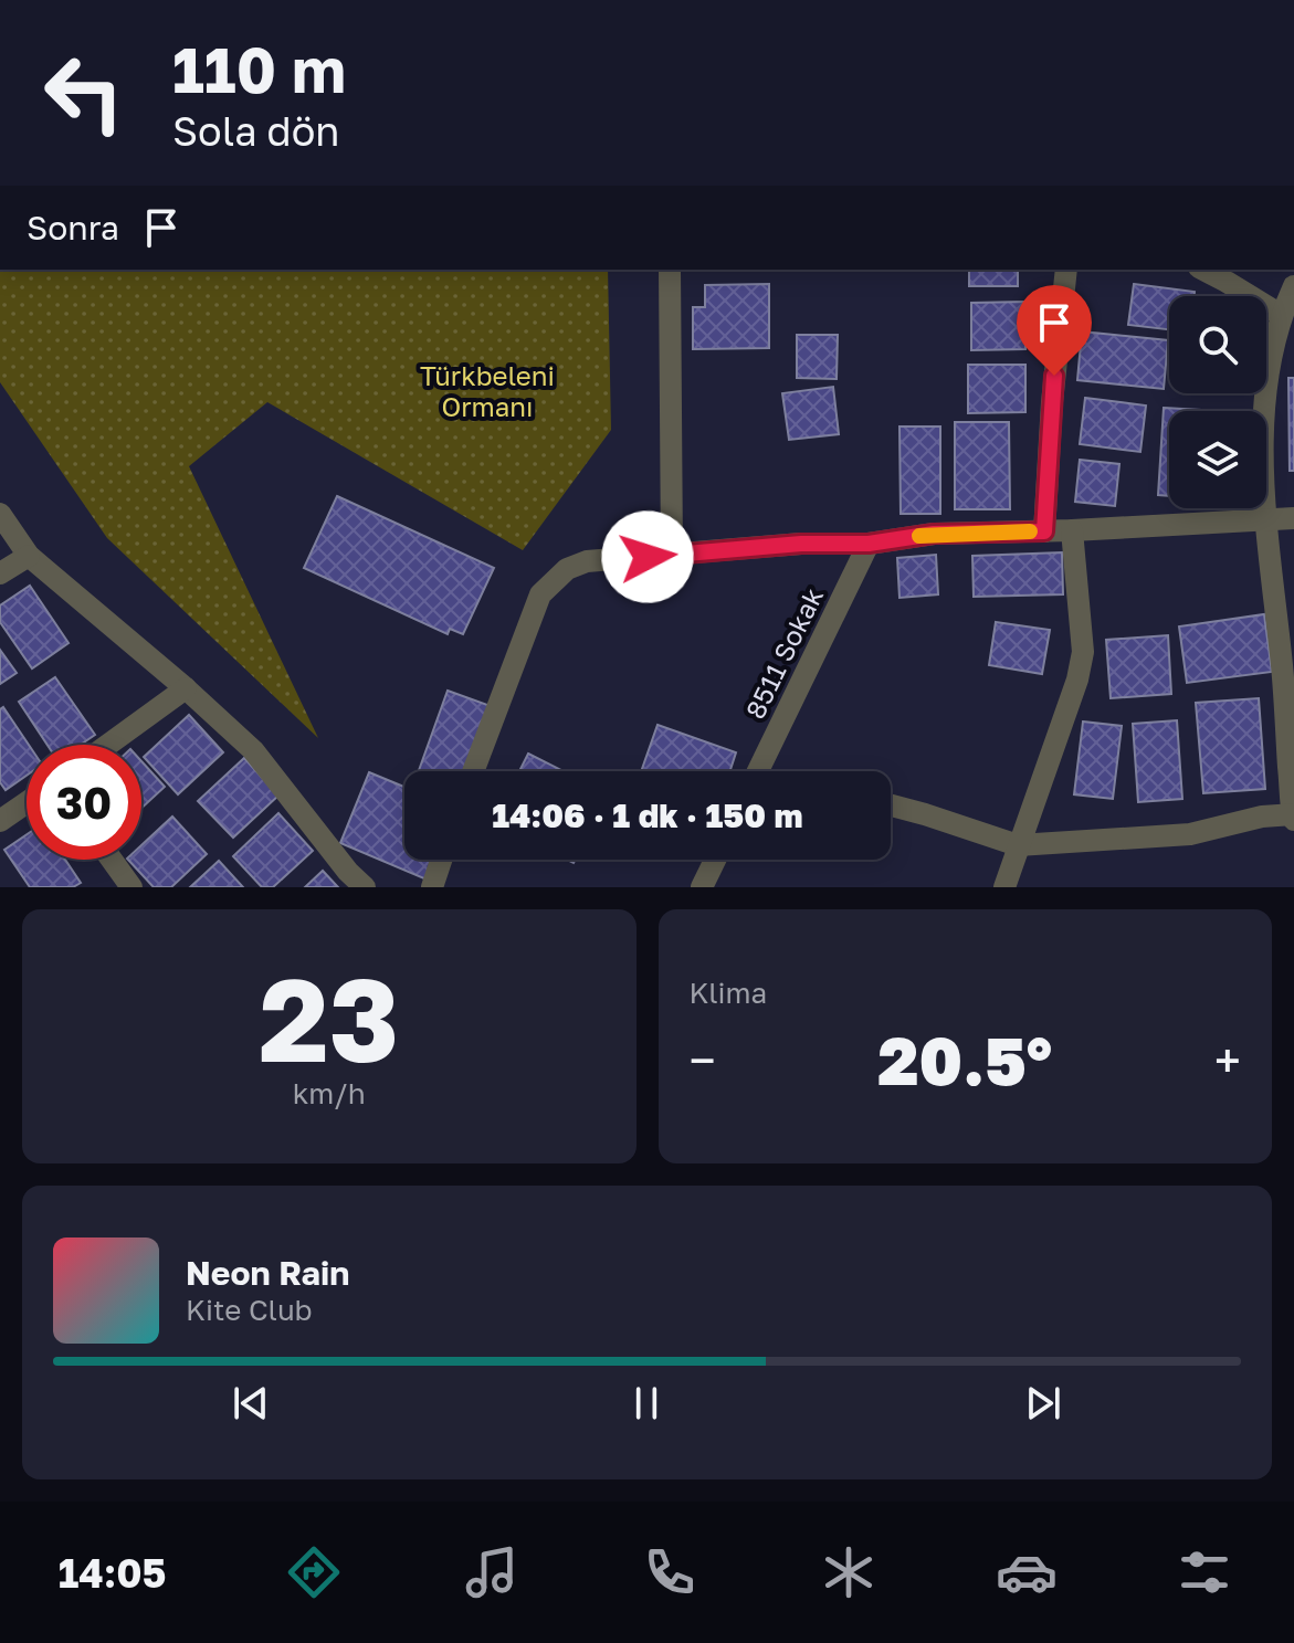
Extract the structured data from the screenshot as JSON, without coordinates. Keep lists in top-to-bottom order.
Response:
{
  "streets": {
    "street": ["8511 Sokak"]
  },
  "parks": ["Türkbeleni Ormanı"],
  "page": {
    "turn": ["110 m", "Sola dön"],
    "then": "Sonra",
    "limit": "30",
    "trip": "14:06 · 1 dk · 150 m",
    "tile": [
      ["23", "km/h"],
      "Klima"
    ],
    "heat": ["−", "20.5°", "+"],
    "song": ["Neon Rain", "Kite Club"],
    "tabs": "14:05"
  }
}
